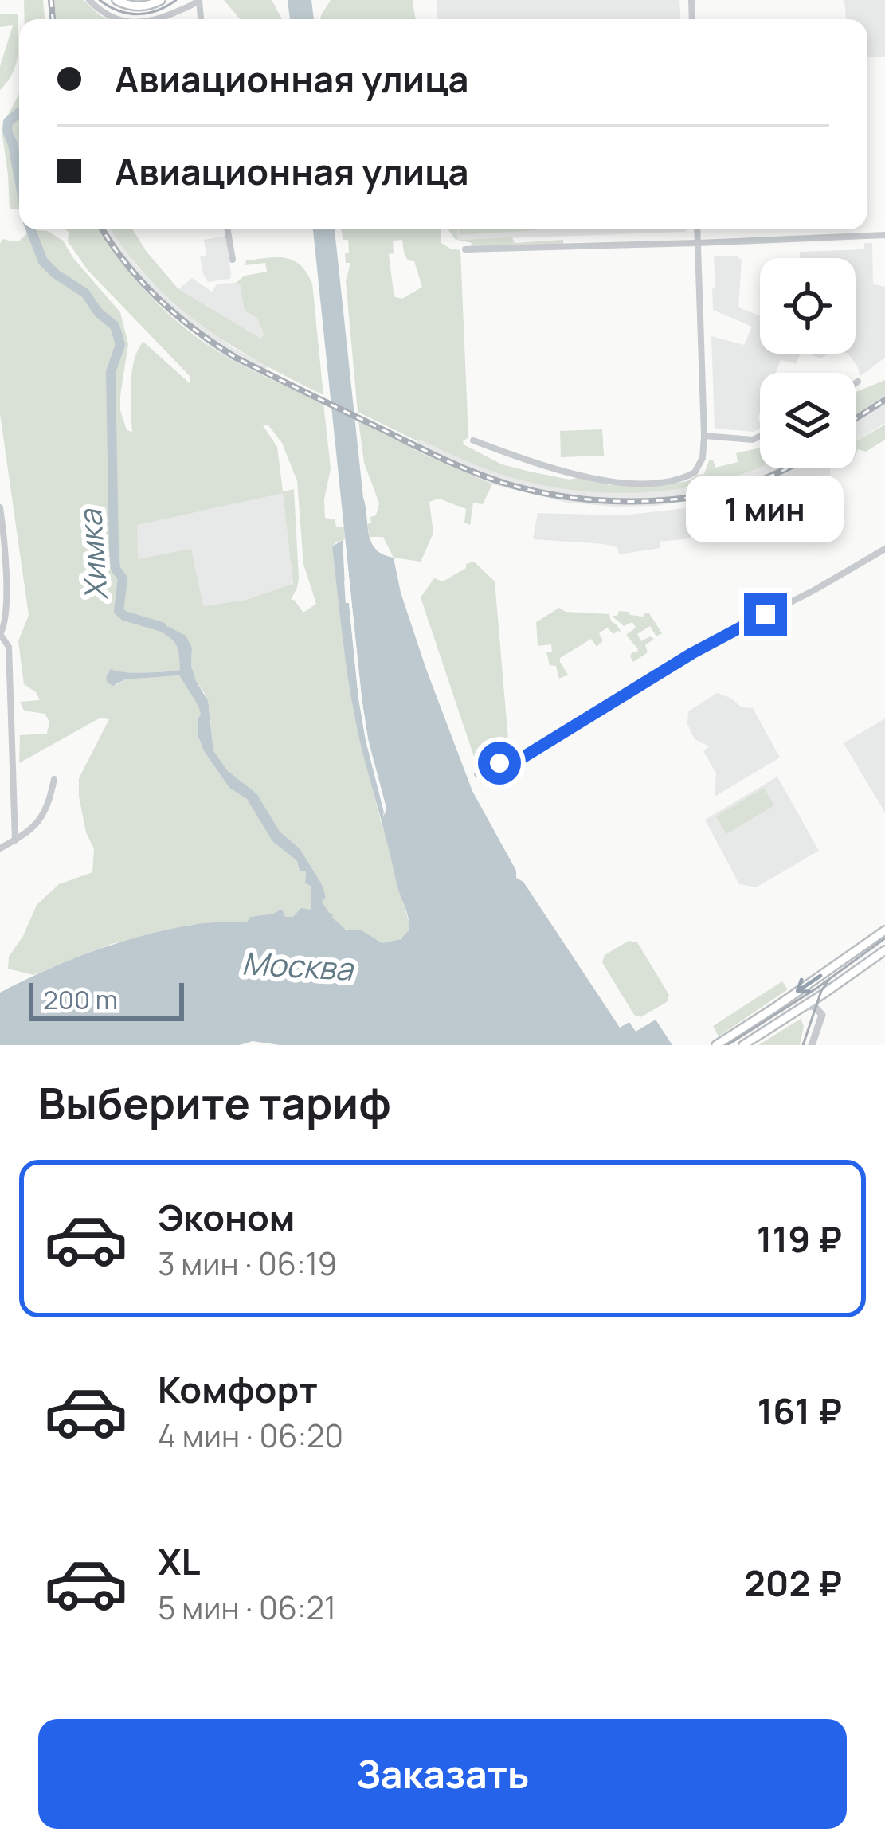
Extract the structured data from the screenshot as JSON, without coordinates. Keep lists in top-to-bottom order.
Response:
{
  "water": ["Химка", "Москва"],
  "scale_bar": "200 m",
  "page": {
    "banner": ["Авиационная улица", "Авиационная улица"],
    "bubble": "1 мин",
    "scale": "200 m",
    "heading": "Выберите тариф",
    "list": [
      {
        "name": "Эконом",
        "note": "3 мин · 06:19",
        "value": "119 ₽"
      },
      {
        "name": "Комфорт",
        "note": "4 мин · 06:20",
        "value": "161 ₽"
      },
      {
        "name": "XL",
        "note": "5 мин · 06:21",
        "value": "202 ₽"
      }
    ],
    "buttons": "Заказать"
  }
}
